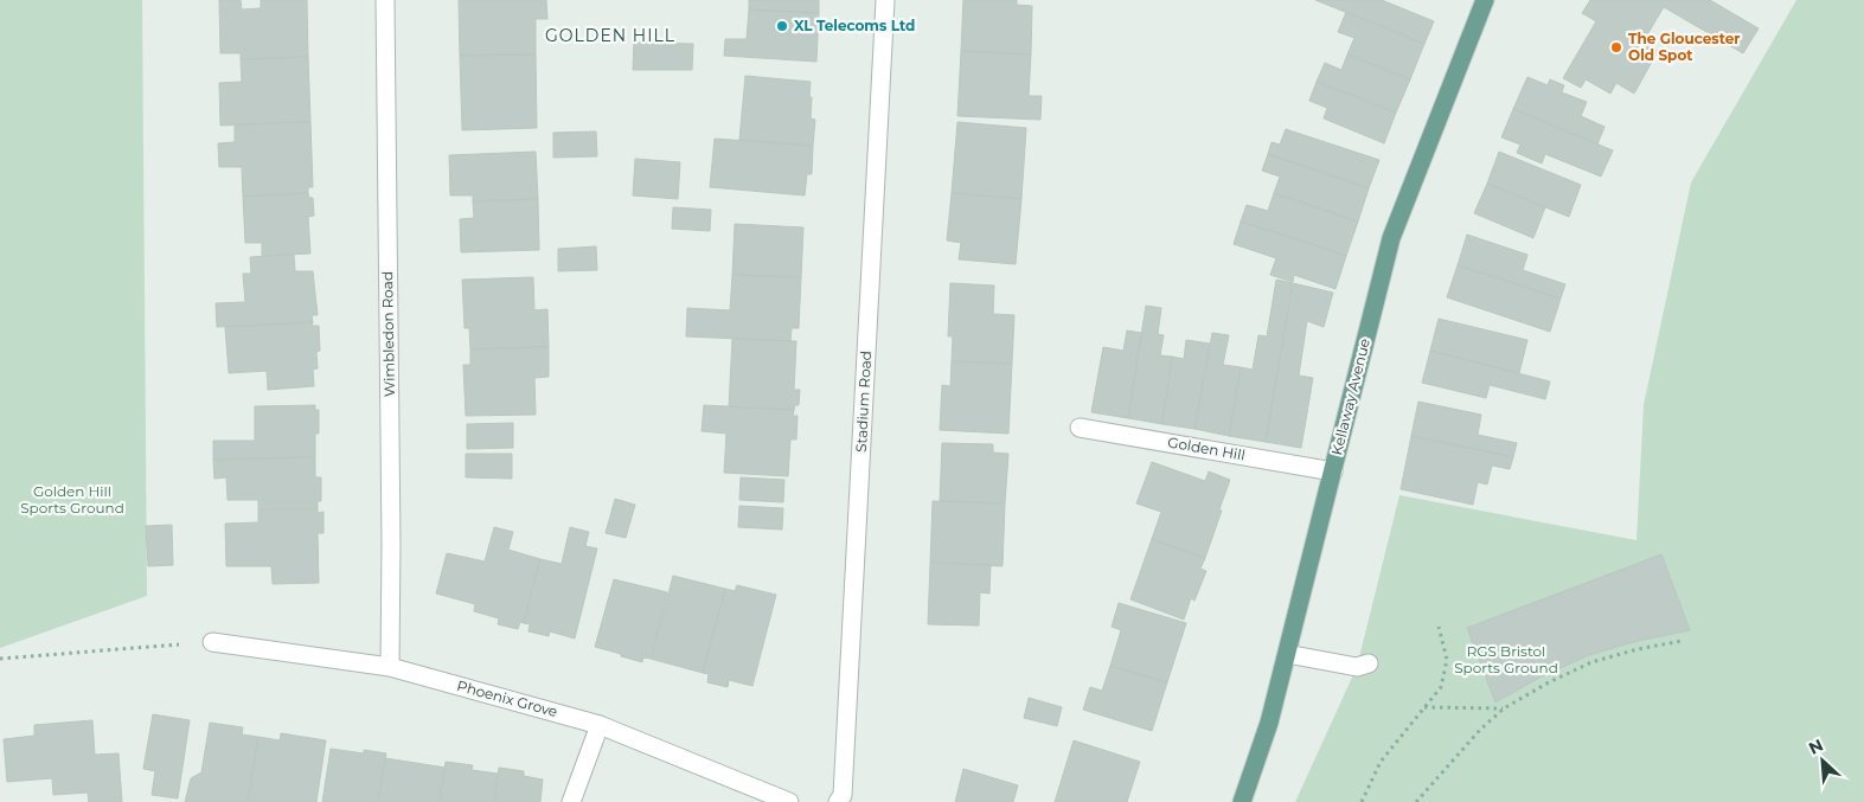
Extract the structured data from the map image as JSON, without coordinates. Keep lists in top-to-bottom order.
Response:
{
  "streets": {
    "main road": ["Kellaway Avenue"],
    "street": [
      "Wimbledon Road",
      "Stadium Road",
      "Golden Hill",
      "Phoenix Grove"
    ]
  },
  "crossings": [
    ["Wimbledon Road", "Phoenix Grove"],
    ["Kellaway Avenue", "Golden Hill"]
  ],
  "districts": ["GOLDEN HILL"],
  "parks": ["Golden Hill Sports Ground", "RGS Bristol Sports Ground"],
  "places": ["XL Telecoms Ltd", "The Gloucester Old Spot"],
  "north": "top left"
}
